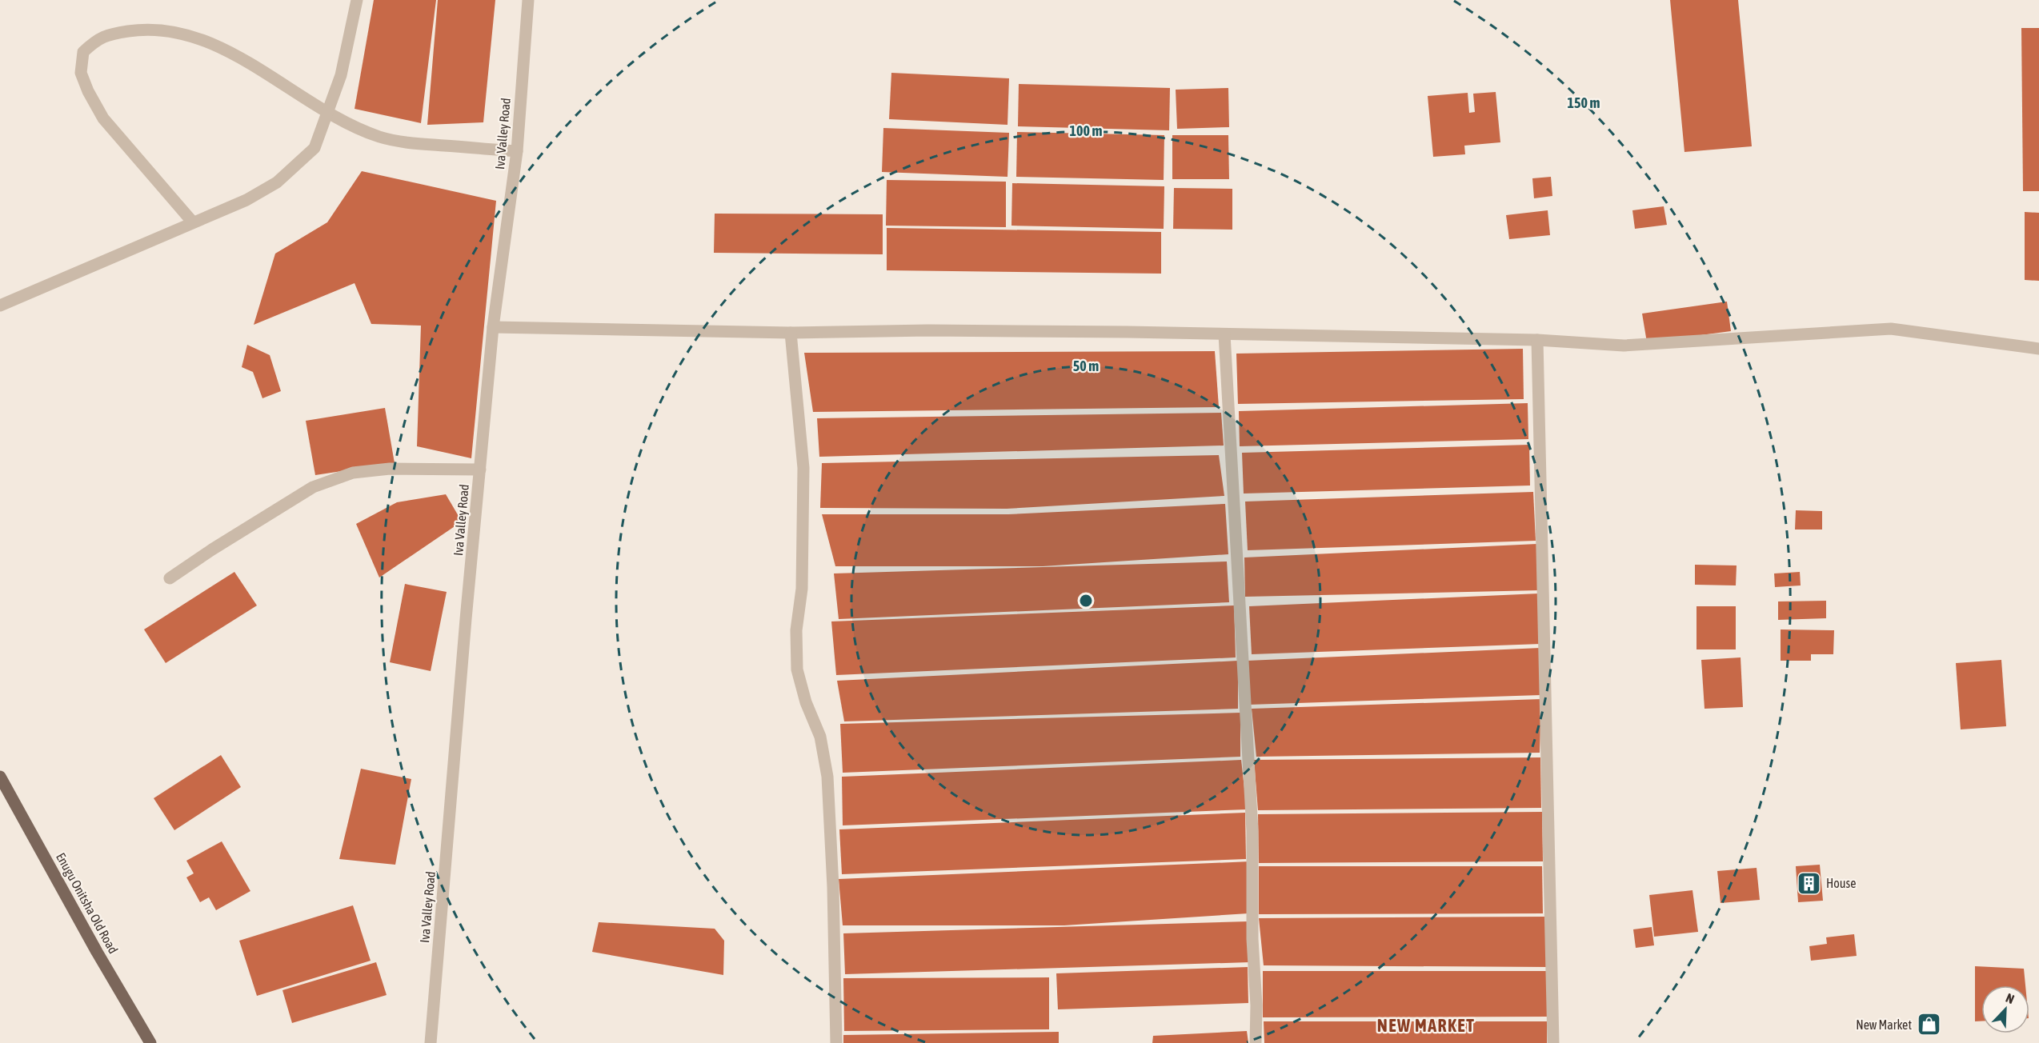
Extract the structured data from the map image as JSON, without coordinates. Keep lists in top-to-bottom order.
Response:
{
  "streets": {
    "main road": ["Enugu Onitsha Old Road"],
    "street": ["Iva Valley Road"]
  },
  "districts": ["NEW MARKET"],
  "places": {
    "building": ["House"],
    "shop": ["New Market"]
  },
  "north": "top right",
  "rings": ["150 m", "100 m", "50 m"]
}
